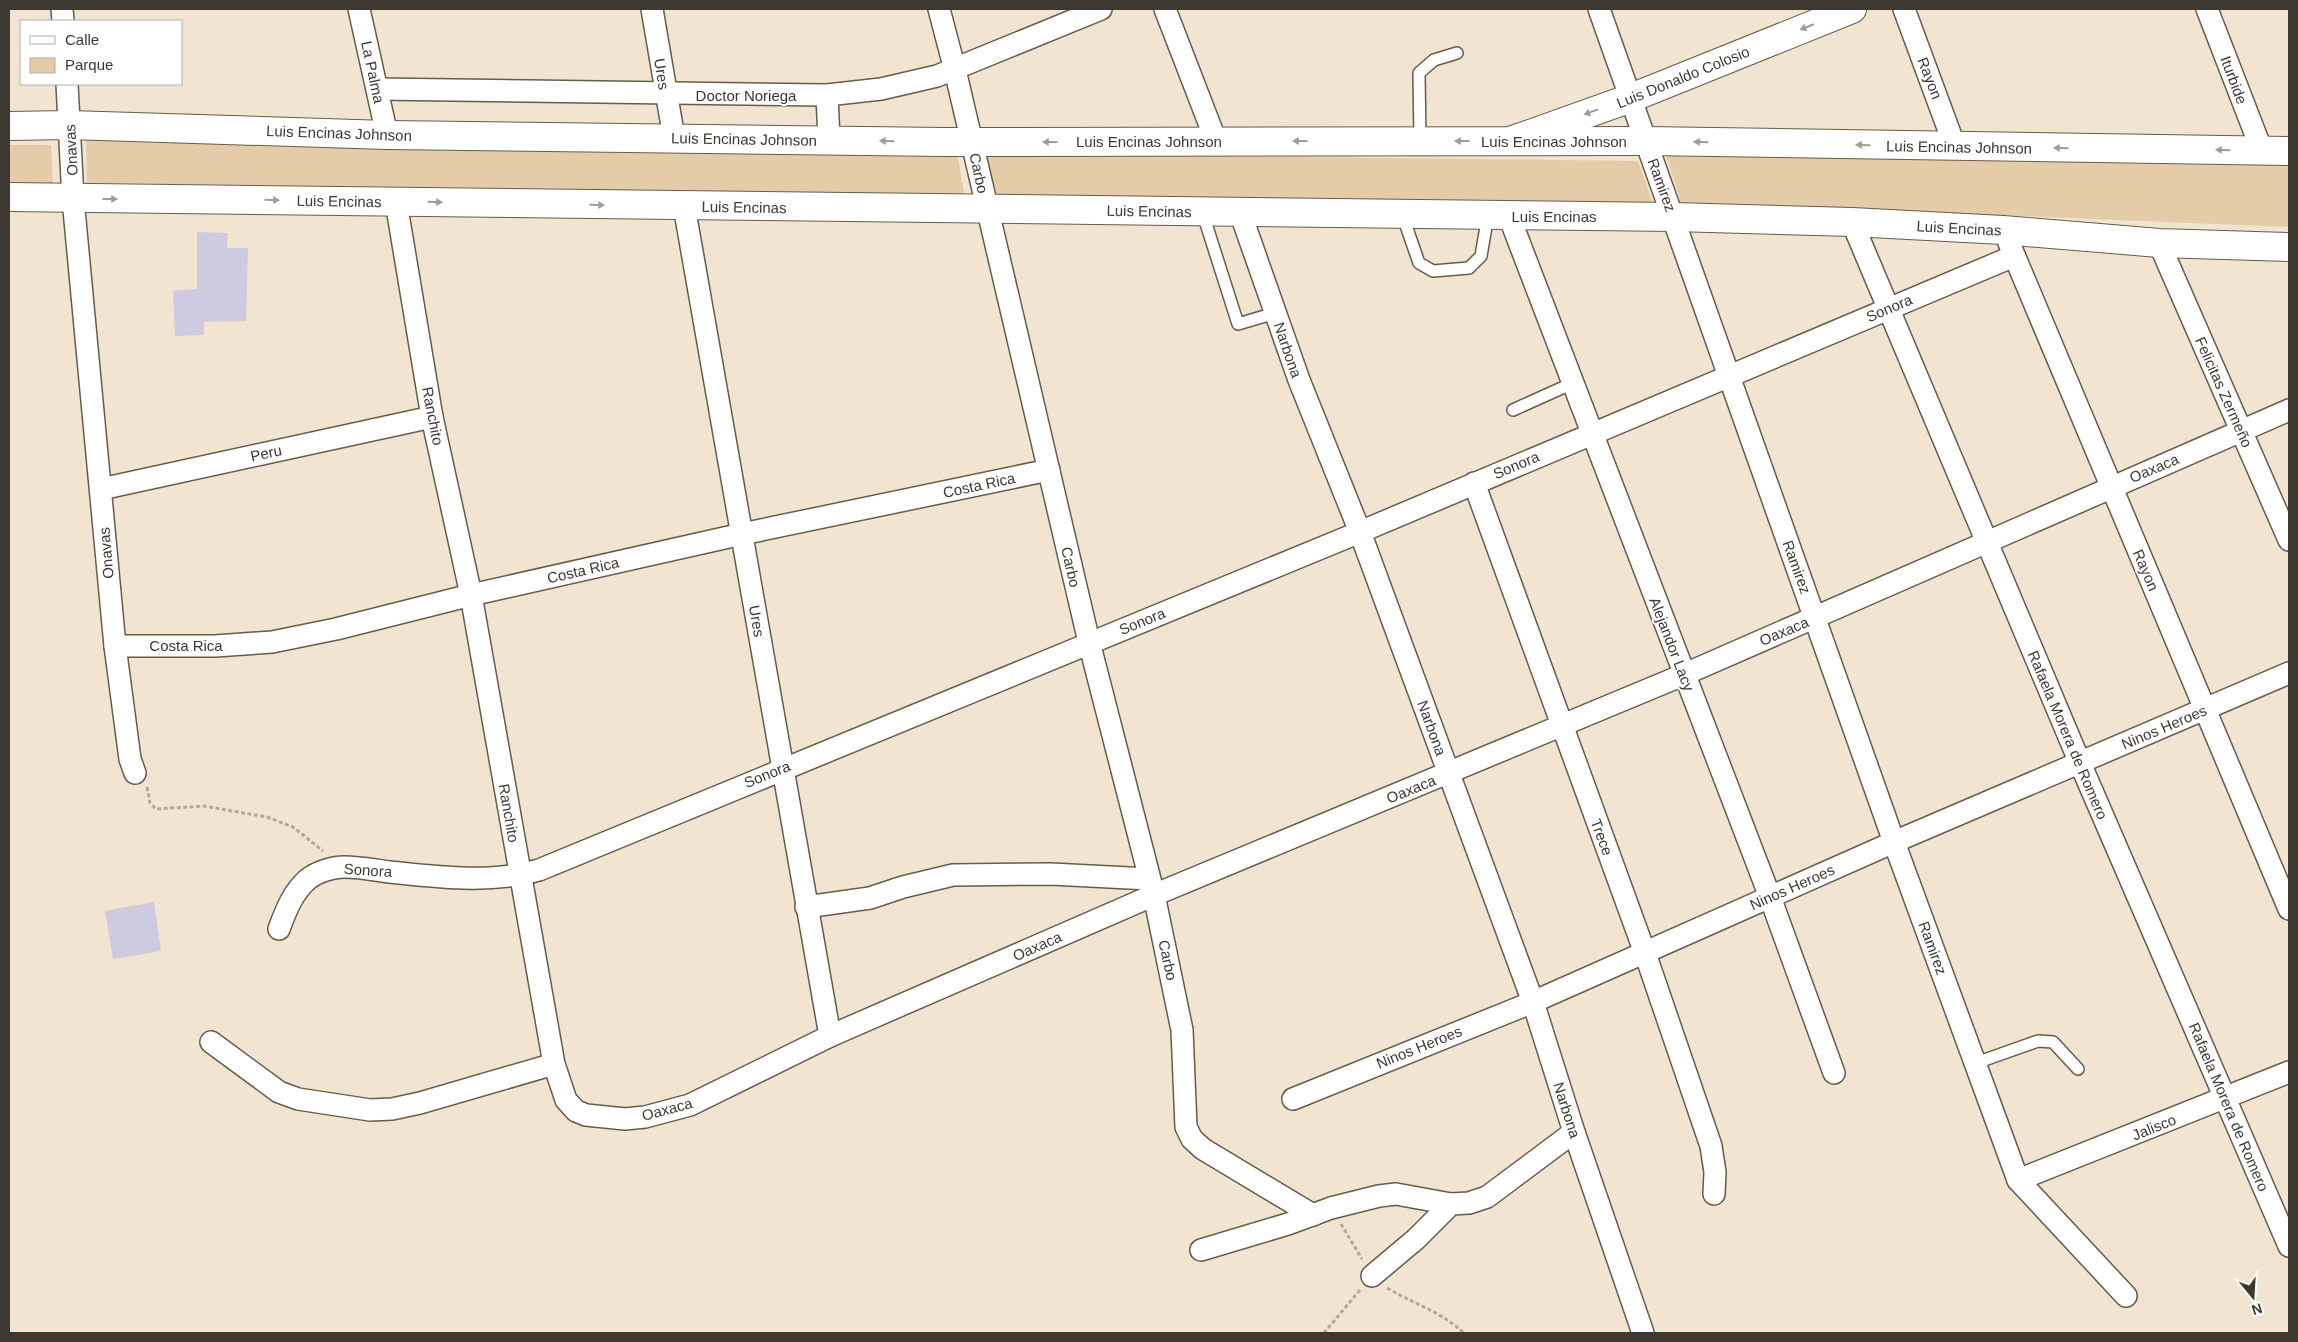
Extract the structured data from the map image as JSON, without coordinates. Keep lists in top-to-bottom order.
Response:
{
  "streets": {
    "main road": ["Luis Donaldo Colosio", "Luis Encinas Johnson", "Luis Encinas"],
    "street": [
      "La Palma",
      "Ures",
      "Rayon",
      "Iturbide",
      "Doctor Noriega",
      "Onavas",
      "Carbo",
      "Ramirez",
      "Sonora",
      "Narbona",
      "Felicitas Zermeño",
      "Ranchito",
      "Peru",
      "Oaxaca",
      "Costa Rica",
      "Alejandor Lacy",
      "Ninos Heroes",
      "Rafaela Morera de Romero",
      "Trece",
      "Jalisco"
    ]
  },
  "crossings": [
    ["La Palma", "Doctor Noriega"],
    ["La Palma", "Luis Encinas Johnson"],
    ["Ures", "Doctor Noriega"],
    ["Ures", "Luis Encinas Johnson"],
    ["Ures", "Luis Encinas"],
    ["Ures", "Sonora"],
    ["Ures", "Oaxaca"],
    ["Ures", "Costa Rica"],
    ["Luis Donaldo Colosio", "Luis Encinas Johnson"],
    ["Luis Donaldo Colosio", "Ramirez"],
    ["Rayon", "Luis Encinas Johnson"],
    ["Rayon", "Luis Encinas"],
    ["Rayon", "Sonora"],
    ["Rayon", "Oaxaca"],
    ["Rayon", "Ninos Heroes"],
    ["Iturbide", "Luis Encinas Johnson"],
    ["Doctor Noriega", "Carbo"],
    ["Luis Encinas Johnson", "Onavas"],
    ["Luis Encinas Johnson", "Carbo"],
    ["Luis Encinas Johnson", "Ramirez"],
    ["Onavas", "Luis Encinas"],
    ["Onavas", "Peru"],
    ["Onavas", "Costa Rica"],
    ["Carbo", "Luis Encinas"],
    ["Carbo", "Sonora"],
    ["Carbo", "Oaxaca"],
    ["Carbo", "Costa Rica"],
    ["Ramirez", "Luis Encinas"],
    ["Ramirez", "Sonora"],
    ["Ramirez", "Oaxaca"],
    ["Ramirez", "Ninos Heroes"],
    ["Ramirez", "Jalisco"],
    ["Luis Encinas", "Narbona"],
    ["Luis Encinas", "Felicitas Zermeño"],
    ["Luis Encinas", "Ranchito"],
    ["Luis Encinas", "Alejandor Lacy"],
    ["Luis Encinas", "Rafaela Morera de Romero"],
    ["Sonora", "Narbona"],
    ["Sonora", "Ranchito"],
    ["Sonora", "Alejandor Lacy"],
    ["Sonora", "Rafaela Morera de Romero"],
    ["Sonora", "Trece"],
    ["Narbona", "Oaxaca"],
    ["Narbona", "Ninos Heroes"],
    ["Felicitas Zermeño", "Oaxaca"],
    ["Ranchito", "Peru"],
    ["Ranchito", "Oaxaca"],
    ["Ranchito", "Costa Rica"],
    ["Oaxaca", "Alejandor Lacy"],
    ["Oaxaca", "Rafaela Morera de Romero"],
    ["Oaxaca", "Trece"],
    ["Alejandor Lacy", "Ninos Heroes"],
    ["Ninos Heroes", "Rafaela Morera de Romero"],
    ["Ninos Heroes", "Trece"],
    ["Rafaela Morera de Romero", "Jalisco"]
  ],
  "one_way": ["Luis Donaldo Colosio", "Luis Encinas Johnson"],
  "legend": ["Calle", "Parque"],
  "north": "bottom"
}
